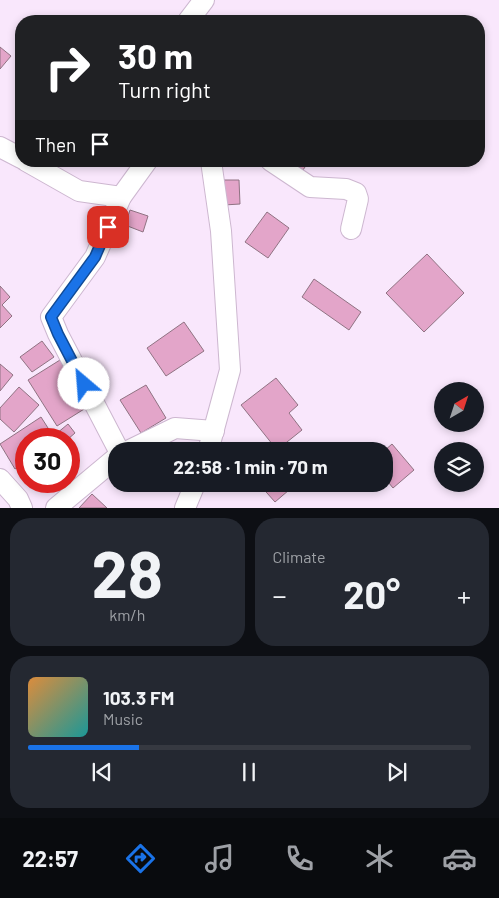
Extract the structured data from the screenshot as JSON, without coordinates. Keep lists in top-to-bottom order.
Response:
{
  "north": "top right",
  "page": {
    "turn": ["30 m", "Turn right"],
    "then": "Then",
    "limit": "30",
    "trip": "22:58 · 1 min · 70 m",
    "tile": [
      ["28", "km/h"],
      "Climate"
    ],
    "heat": ["−", "20°", "+"],
    "song": ["103.3 FM", "Music"],
    "tabs": "22:57"
  }
}
